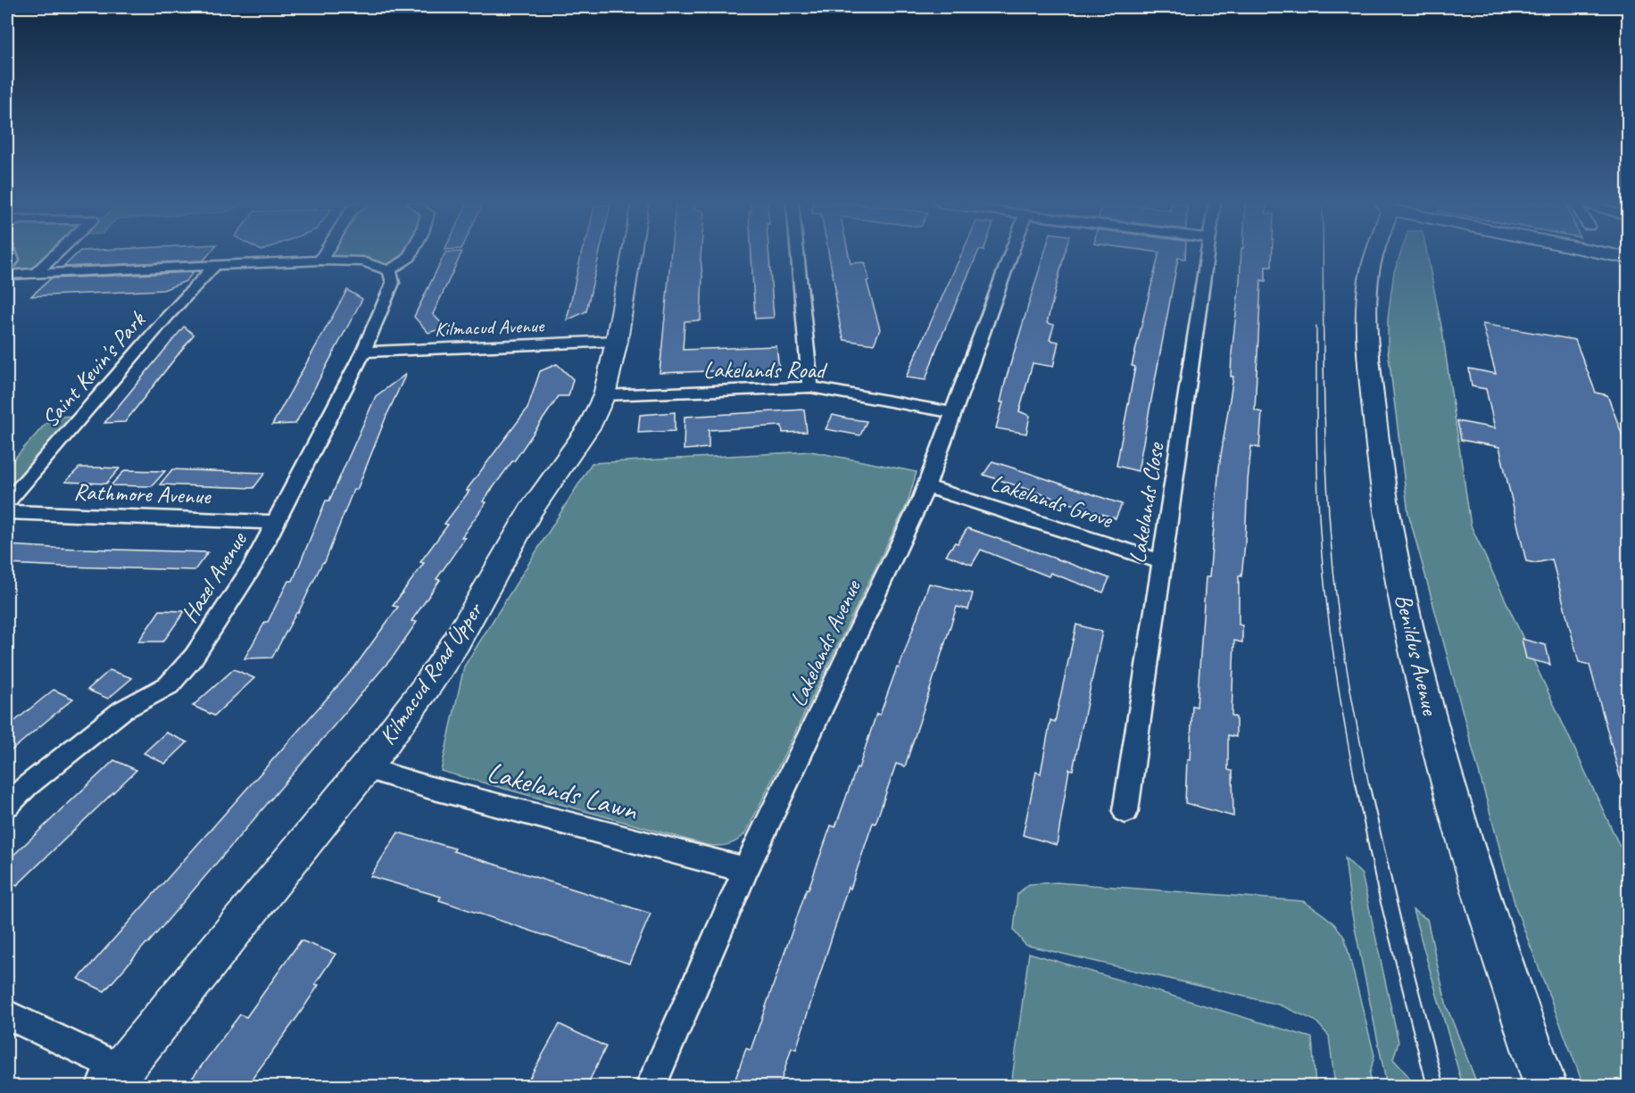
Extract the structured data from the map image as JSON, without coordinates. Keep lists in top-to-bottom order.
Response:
{
  "streets": {
    "street": [
      "Kilmacud Avenue",
      "Saint Kevin's Park",
      "Lakelands Road",
      "Rathmore Avenue",
      "Lakelands Grove",
      "Lakelands Close",
      "Hazel Avenue",
      "Lakelands Avenue",
      "Benildus Avenue",
      "Kilmacud Road Upper",
      "Lakelands Lawn"
    ]
  },
  "crossings": [
    ["Kilmacud Avenue", "Hazel Avenue"],
    ["Kilmacud Avenue", "Kilmacud Road Upper"],
    ["Lakelands Road", "Lakelands Avenue"],
    ["Lakelands Road", "Kilmacud Road Upper"],
    ["Rathmore Avenue", "Hazel Avenue"],
    ["Lakelands Grove", "Lakelands Close"],
    ["Lakelands Grove", "Lakelands Avenue"],
    ["Lakelands Avenue", "Lakelands Lawn"],
    ["Kilmacud Road Upper", "Lakelands Lawn"]
  ]
}
